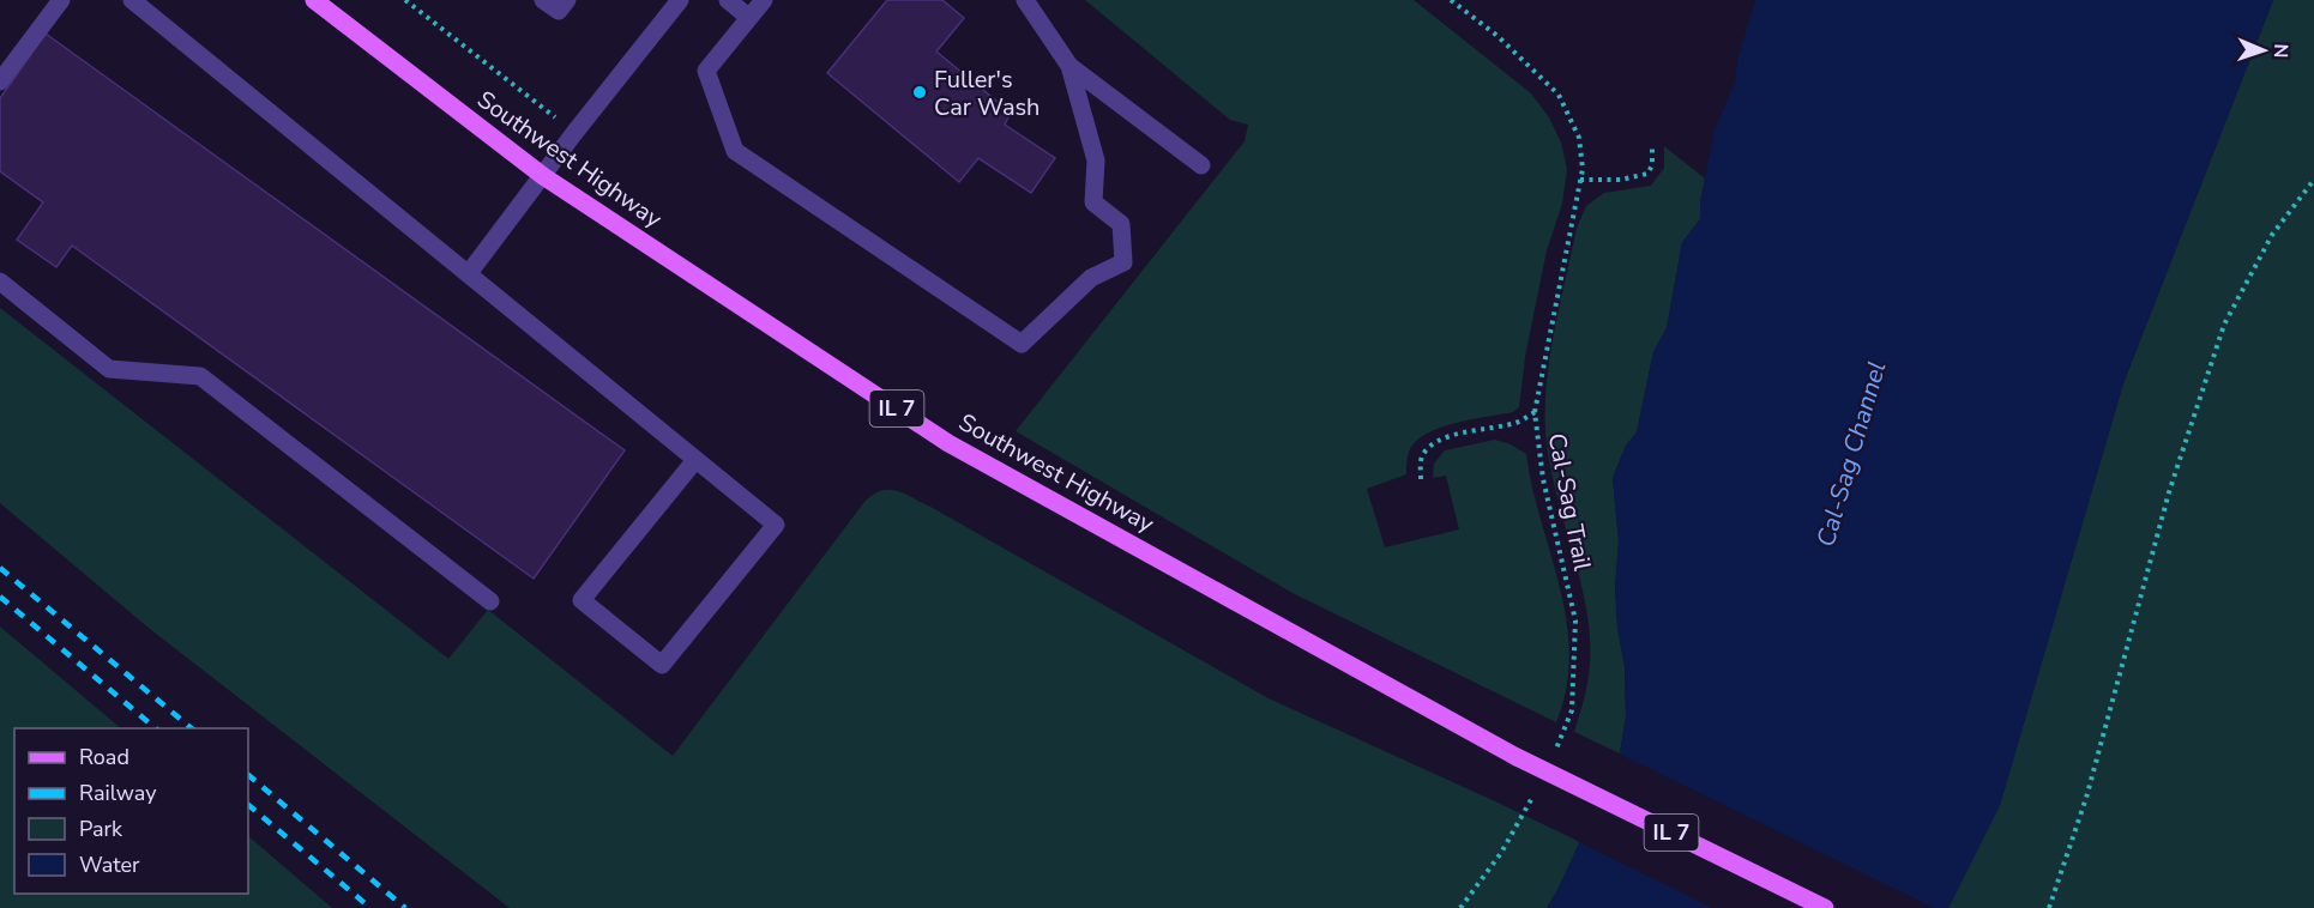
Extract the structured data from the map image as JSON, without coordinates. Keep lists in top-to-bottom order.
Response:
{
  "streets": {
    "main road": ["Southwest Highway", "IL 7"],
    "path": ["Cal-Sag Trail"]
  },
  "water": ["Cal-Sag Channel"],
  "places": ["Fuller's Car Wash"],
  "legend": [
    "Road",
    "Railway",
    "Park",
    "Water"
  ],
  "north": "right"
}
